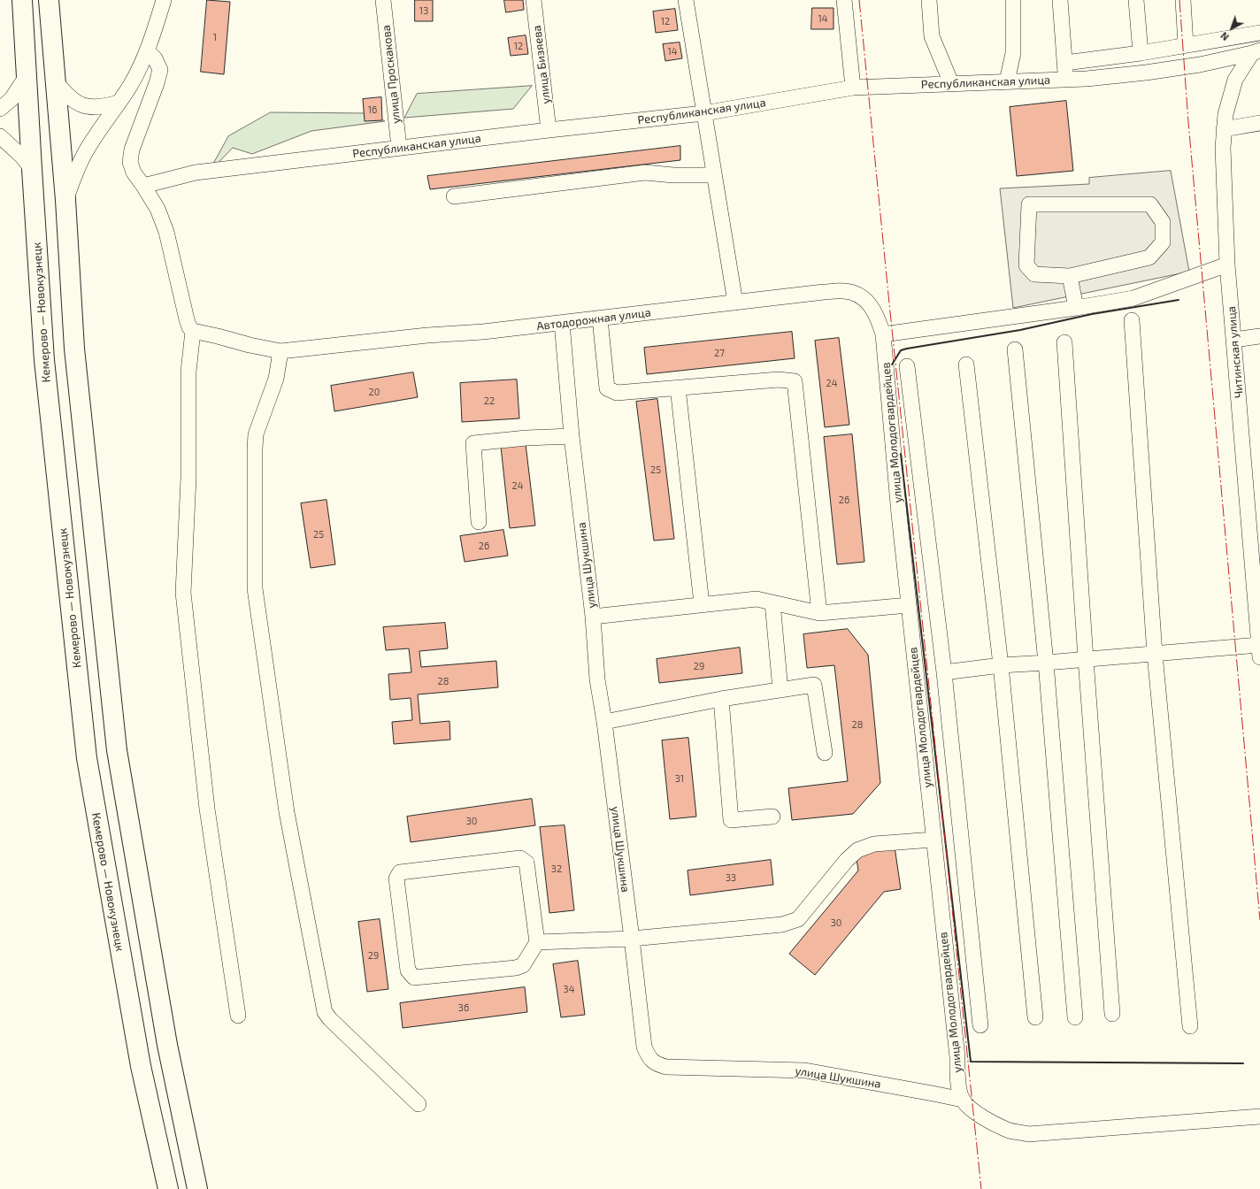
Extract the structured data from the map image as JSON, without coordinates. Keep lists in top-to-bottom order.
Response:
{
  "streets": {
    "highway": ["Кемерово — Новокузнецк"],
    "street": [
      "улица Бизяева",
      "улица Проскакова",
      "Республиканская улица",
      "Автодорожная улица",
      "Читинская улица",
      "улица Молодогвардейцев",
      "улица Шукшина"
    ]
  },
  "crossings": [
    ["улица Бизяева", "Республиканская улица"],
    ["улица Проскакова", "Республиканская улица"],
    ["Республиканская улица", "Читинская улица"],
    ["Автодорожная улица", "улица Молодогвардейцев"],
    ["Автодорожная улица", "улица Шукшина"],
    ["улица Молодогвардейцев", "улица Шукшина"]
  ],
  "house_numbers": [
    "13",
    "14",
    "12",
    "1",
    "12",
    "14",
    "16",
    "27",
    "24",
    "20",
    "22",
    "25",
    "24",
    "26",
    "25",
    "26",
    "29",
    "28",
    "28",
    "31",
    "30",
    "32",
    "33",
    "30",
    "29",
    "34",
    "36"
  ],
  "north": "bottom left"
}
